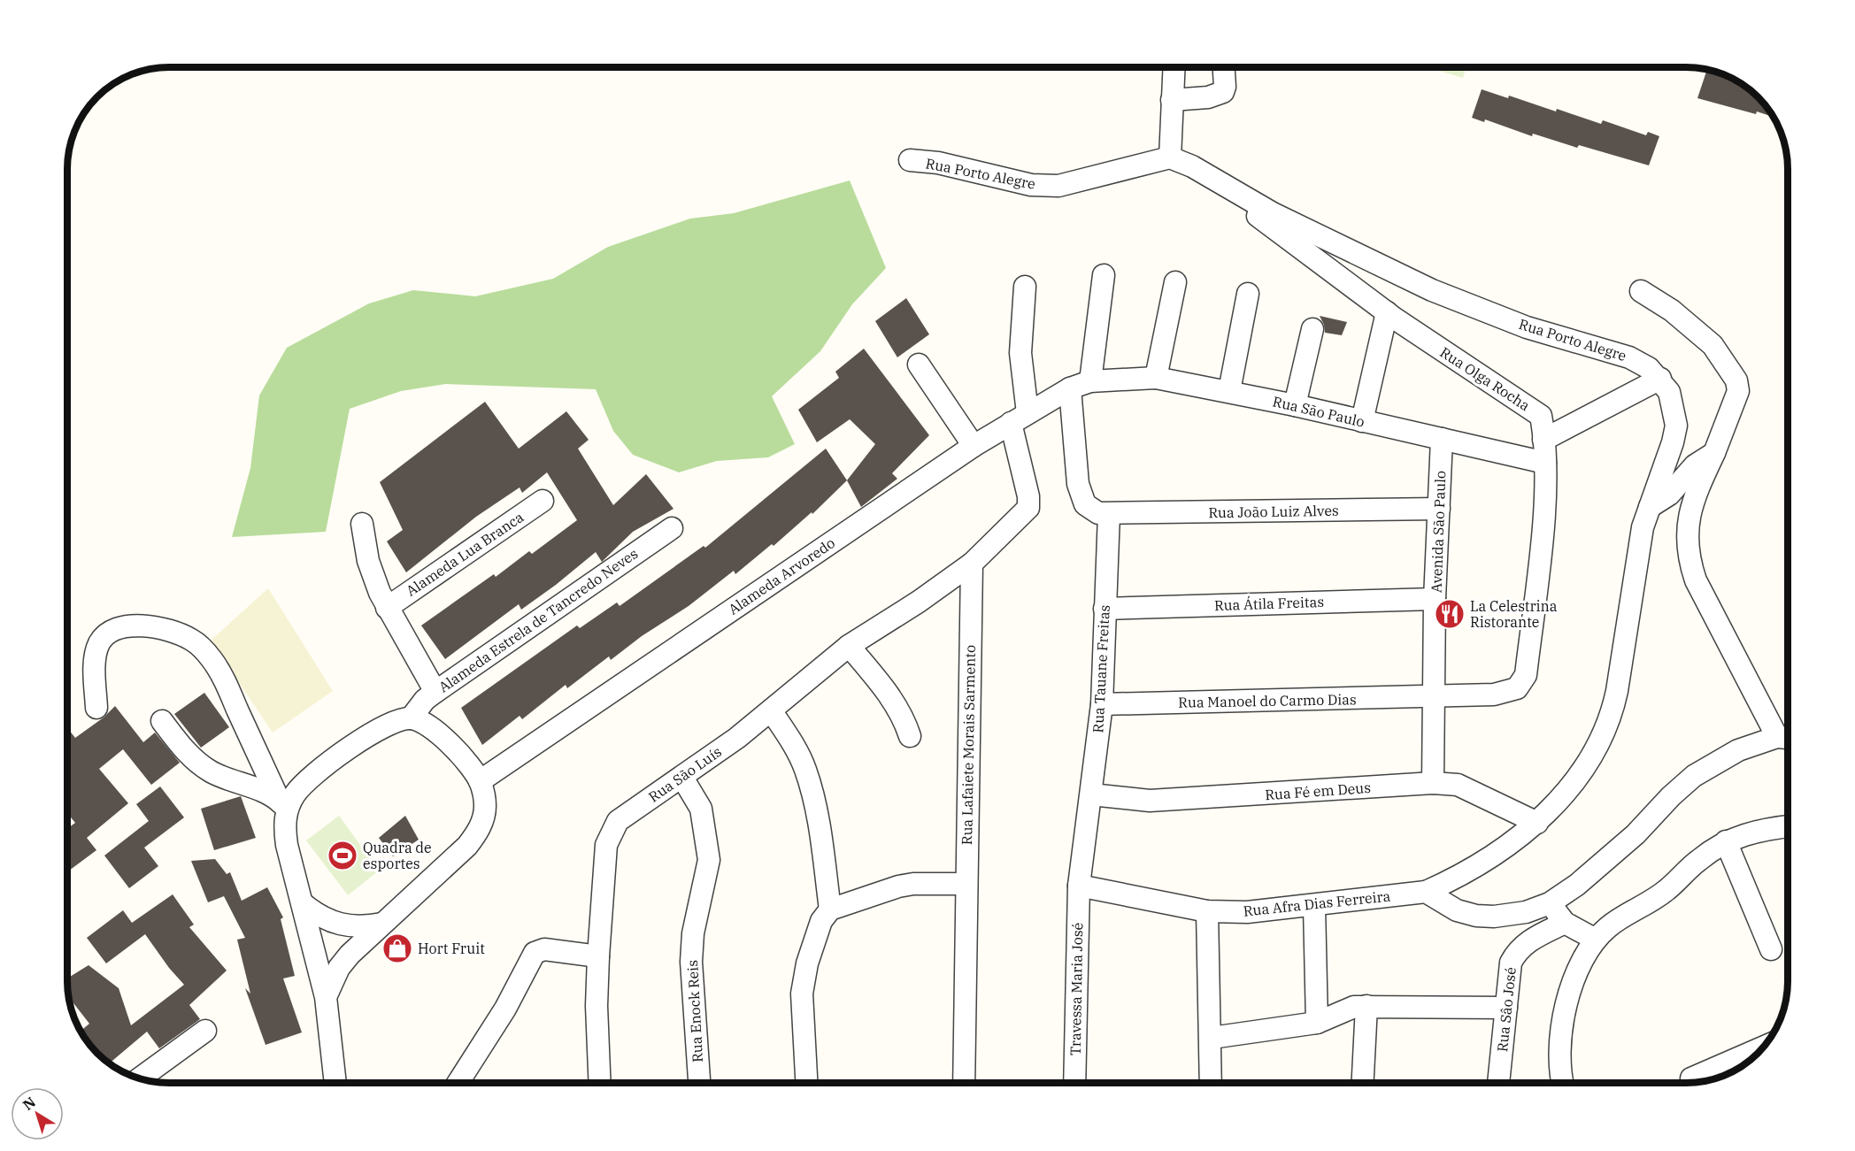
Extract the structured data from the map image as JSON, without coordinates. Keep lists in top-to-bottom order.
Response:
{
  "streets": {
    "street": [
      "Rua Porto Alegre",
      "Rua Olga Rocha",
      "Rua São Paulo",
      "Rua João Luiz Alves",
      "Avenida São Paulo",
      "Alameda Lua Branca",
      "Alameda Arvoredo",
      "Rua Átila Freitas",
      "Alameda Estrela de Tancredo Neves",
      "Rua Tauane Freitas",
      "Rua Manoel do Carmo Dias",
      "Rua Lafaiete Morais Sarmento",
      "Rua São Luís",
      "Rua Fé em Deus",
      "Rua Afra Dias Ferreira",
      "Travessa Maria José",
      "Rua Sâo José",
      "Rua Enock Reis"
    ]
  },
  "crossings": [
    ["Rua Porto Alegre", "Rua Olga Rocha"],
    ["Rua Porto Alegre", "Rua Fé em Deus"],
    ["Rua Porto Alegre", "Rua Afra Dias Ferreira"],
    ["Rua Olga Rocha", "Rua São Paulo"],
    ["Rua Olga Rocha", "Avenida São Paulo"],
    ["Rua Olga Rocha", "Rua Manoel do Carmo Dias"],
    ["Rua São Paulo", "Avenida São Paulo"],
    ["Rua São Paulo", "Alameda Arvoredo"],
    ["Rua João Luiz Alves", "Avenida São Paulo"],
    ["Rua João Luiz Alves", "Rua Tauane Freitas"],
    ["Avenida São Paulo", "Rua Átila Freitas"],
    ["Avenida São Paulo", "Rua Manoel do Carmo Dias"],
    ["Avenida São Paulo", "Rua Fé em Deus"],
    ["Rua Átila Freitas", "Rua Tauane Freitas"],
    ["Rua Tauane Freitas", "Rua Manoel do Carmo Dias"],
    ["Rua Tauane Freitas", "Rua Fé em Deus"],
    ["Rua Tauane Freitas", "Rua Afra Dias Ferreira"],
    ["Rua Tauane Freitas", "Travessa Maria José"],
    ["Rua Lafaiete Morais Sarmento", "Rua São Luís"],
    ["Rua São Luís", "Rua Enock Reis"],
    ["Rua Afra Dias Ferreira", "Travessa Maria José"]
  ],
  "places": {
    "restaurant": ["La Celestrina Ristorante"],
    "sports": ["Quadra de esportes"],
    "shop": ["Hort Fruit"]
  },
  "north": "top left"
}
